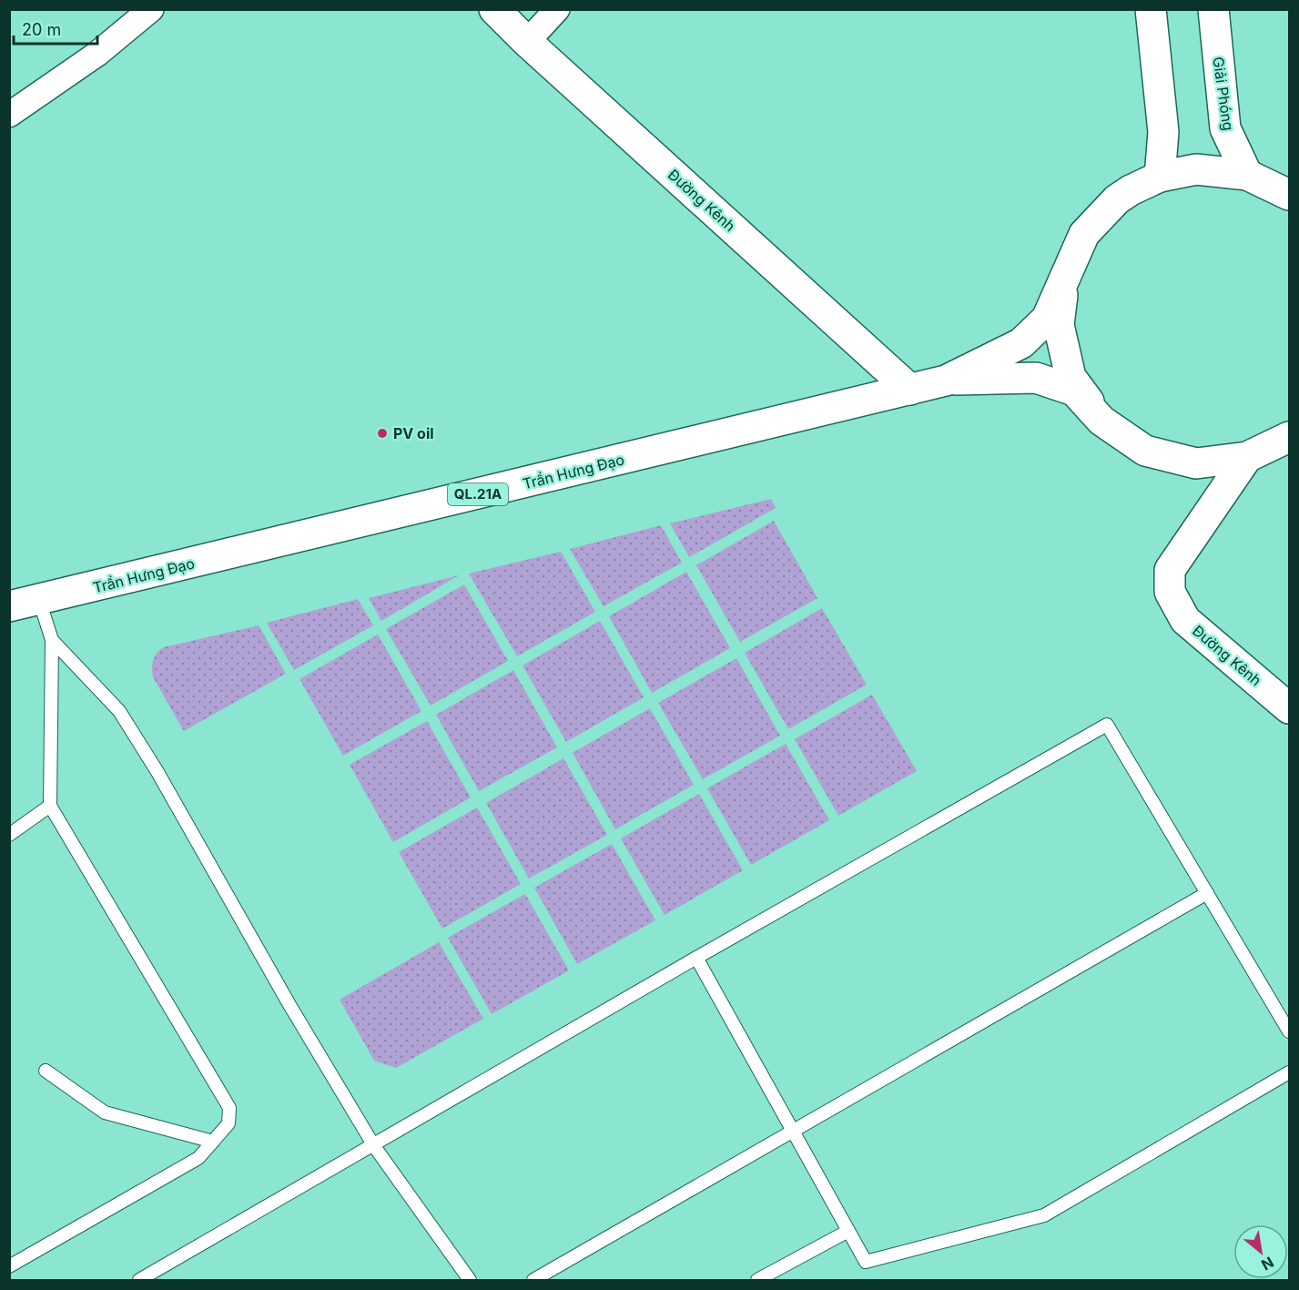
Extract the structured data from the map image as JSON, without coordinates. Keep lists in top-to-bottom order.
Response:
{
  "streets": {
    "main road": [
      "Giải Phóng",
      "Đường Kênh",
      "Trần Hưng Đạo",
      "QL.21A"
    ]
  },
  "crossings": [
    ["Đường Kênh", "Trần Hưng Đạo"]
  ],
  "places": ["PV oil"],
  "scale_bar": "20 m",
  "north": "bottom right"
}
